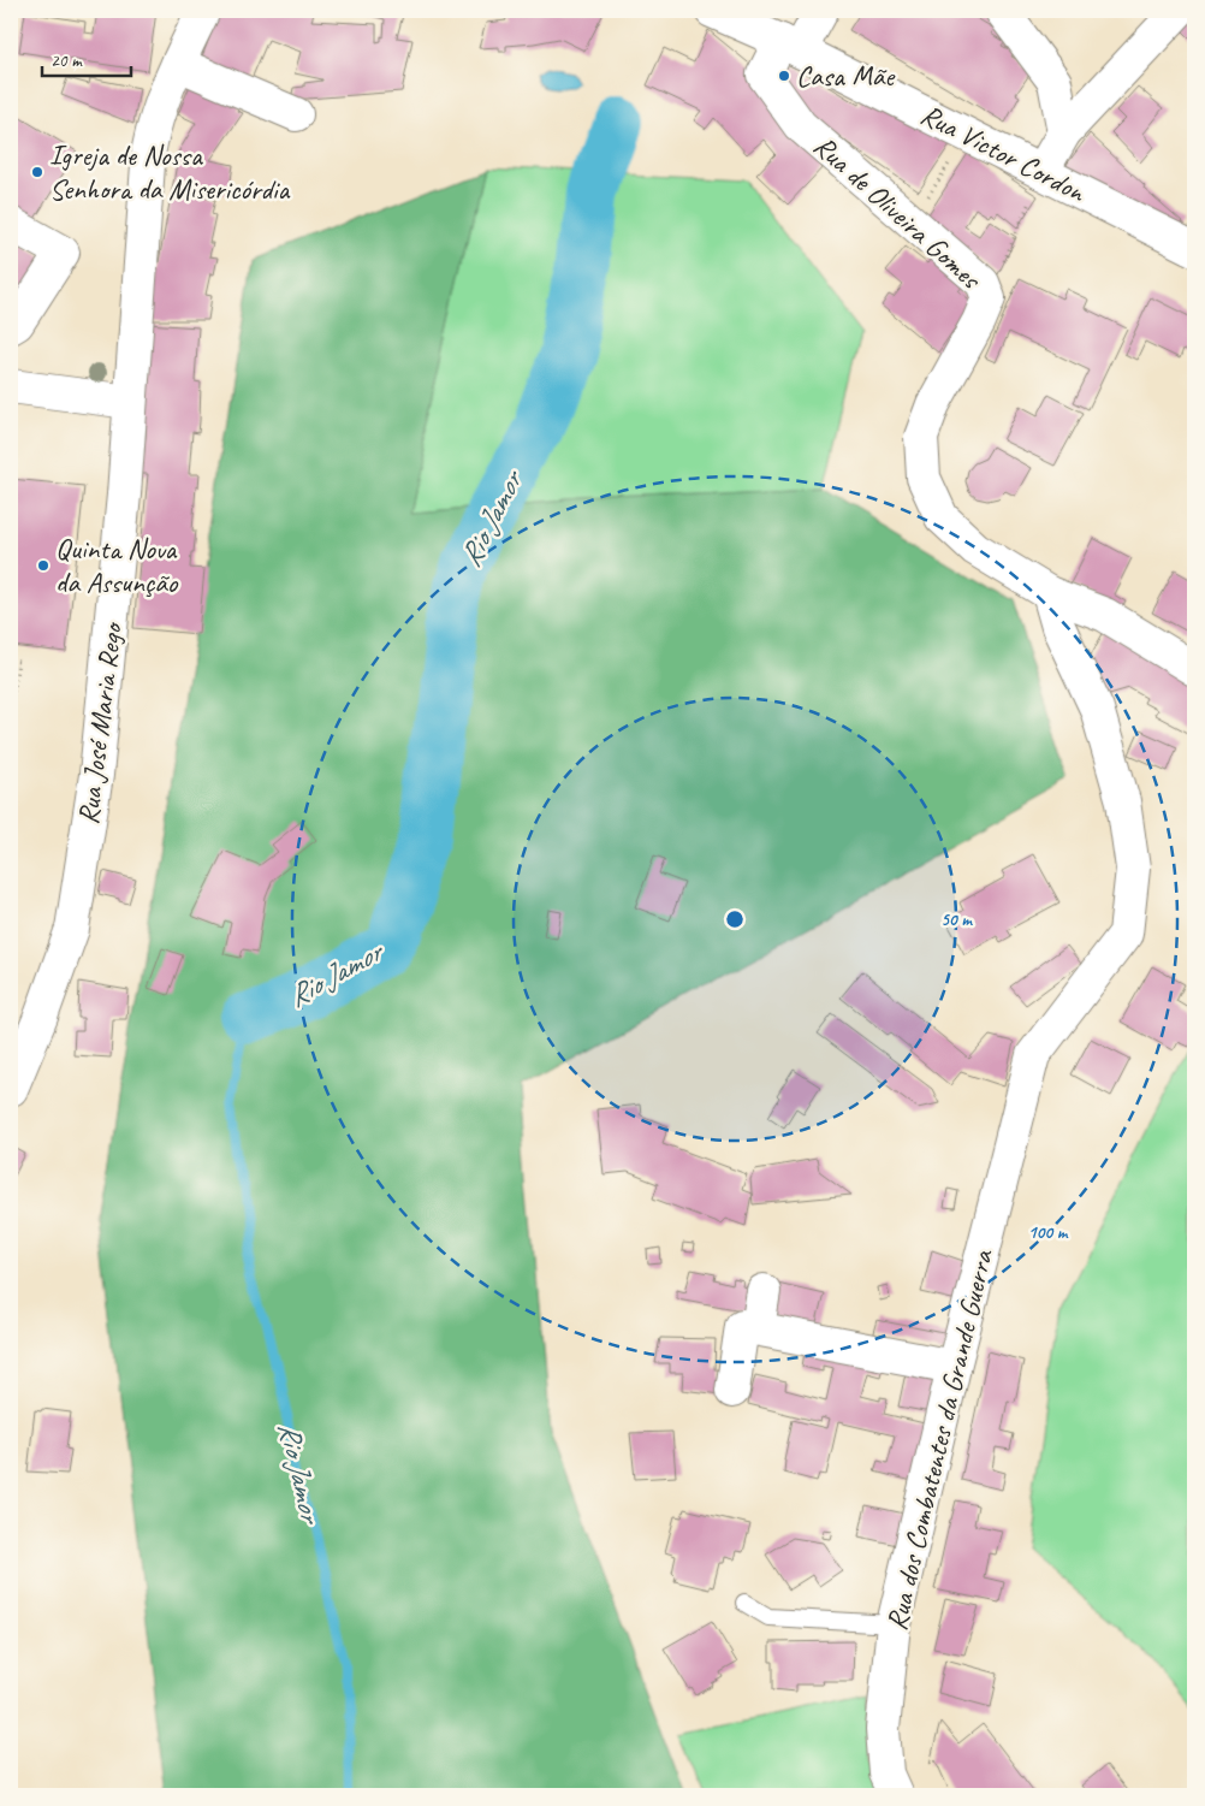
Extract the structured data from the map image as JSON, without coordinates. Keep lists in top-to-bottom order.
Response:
{
  "streets": {
    "street": [
      "Rua Victor Cordon",
      "Rua de Oliveira Gomes",
      "Rua José Maria Rego",
      "Rua dos Combatentes da Grande Guerra"
    ]
  },
  "crossings": [
    ["Rua Victor Cordon", "Rua de Oliveira Gomes"],
    ["Rua de Oliveira Gomes", "Rua dos Combatentes da Grande Guerra"]
  ],
  "water": ["Rio Jamor"],
  "places": ["Casa Mãe", "Igreja de Nossa Senhora da Misericórdia", "Quinta Nova da Assunção"],
  "scale_bar": "20 m",
  "rings": ["50 m", "100 m"]
}
